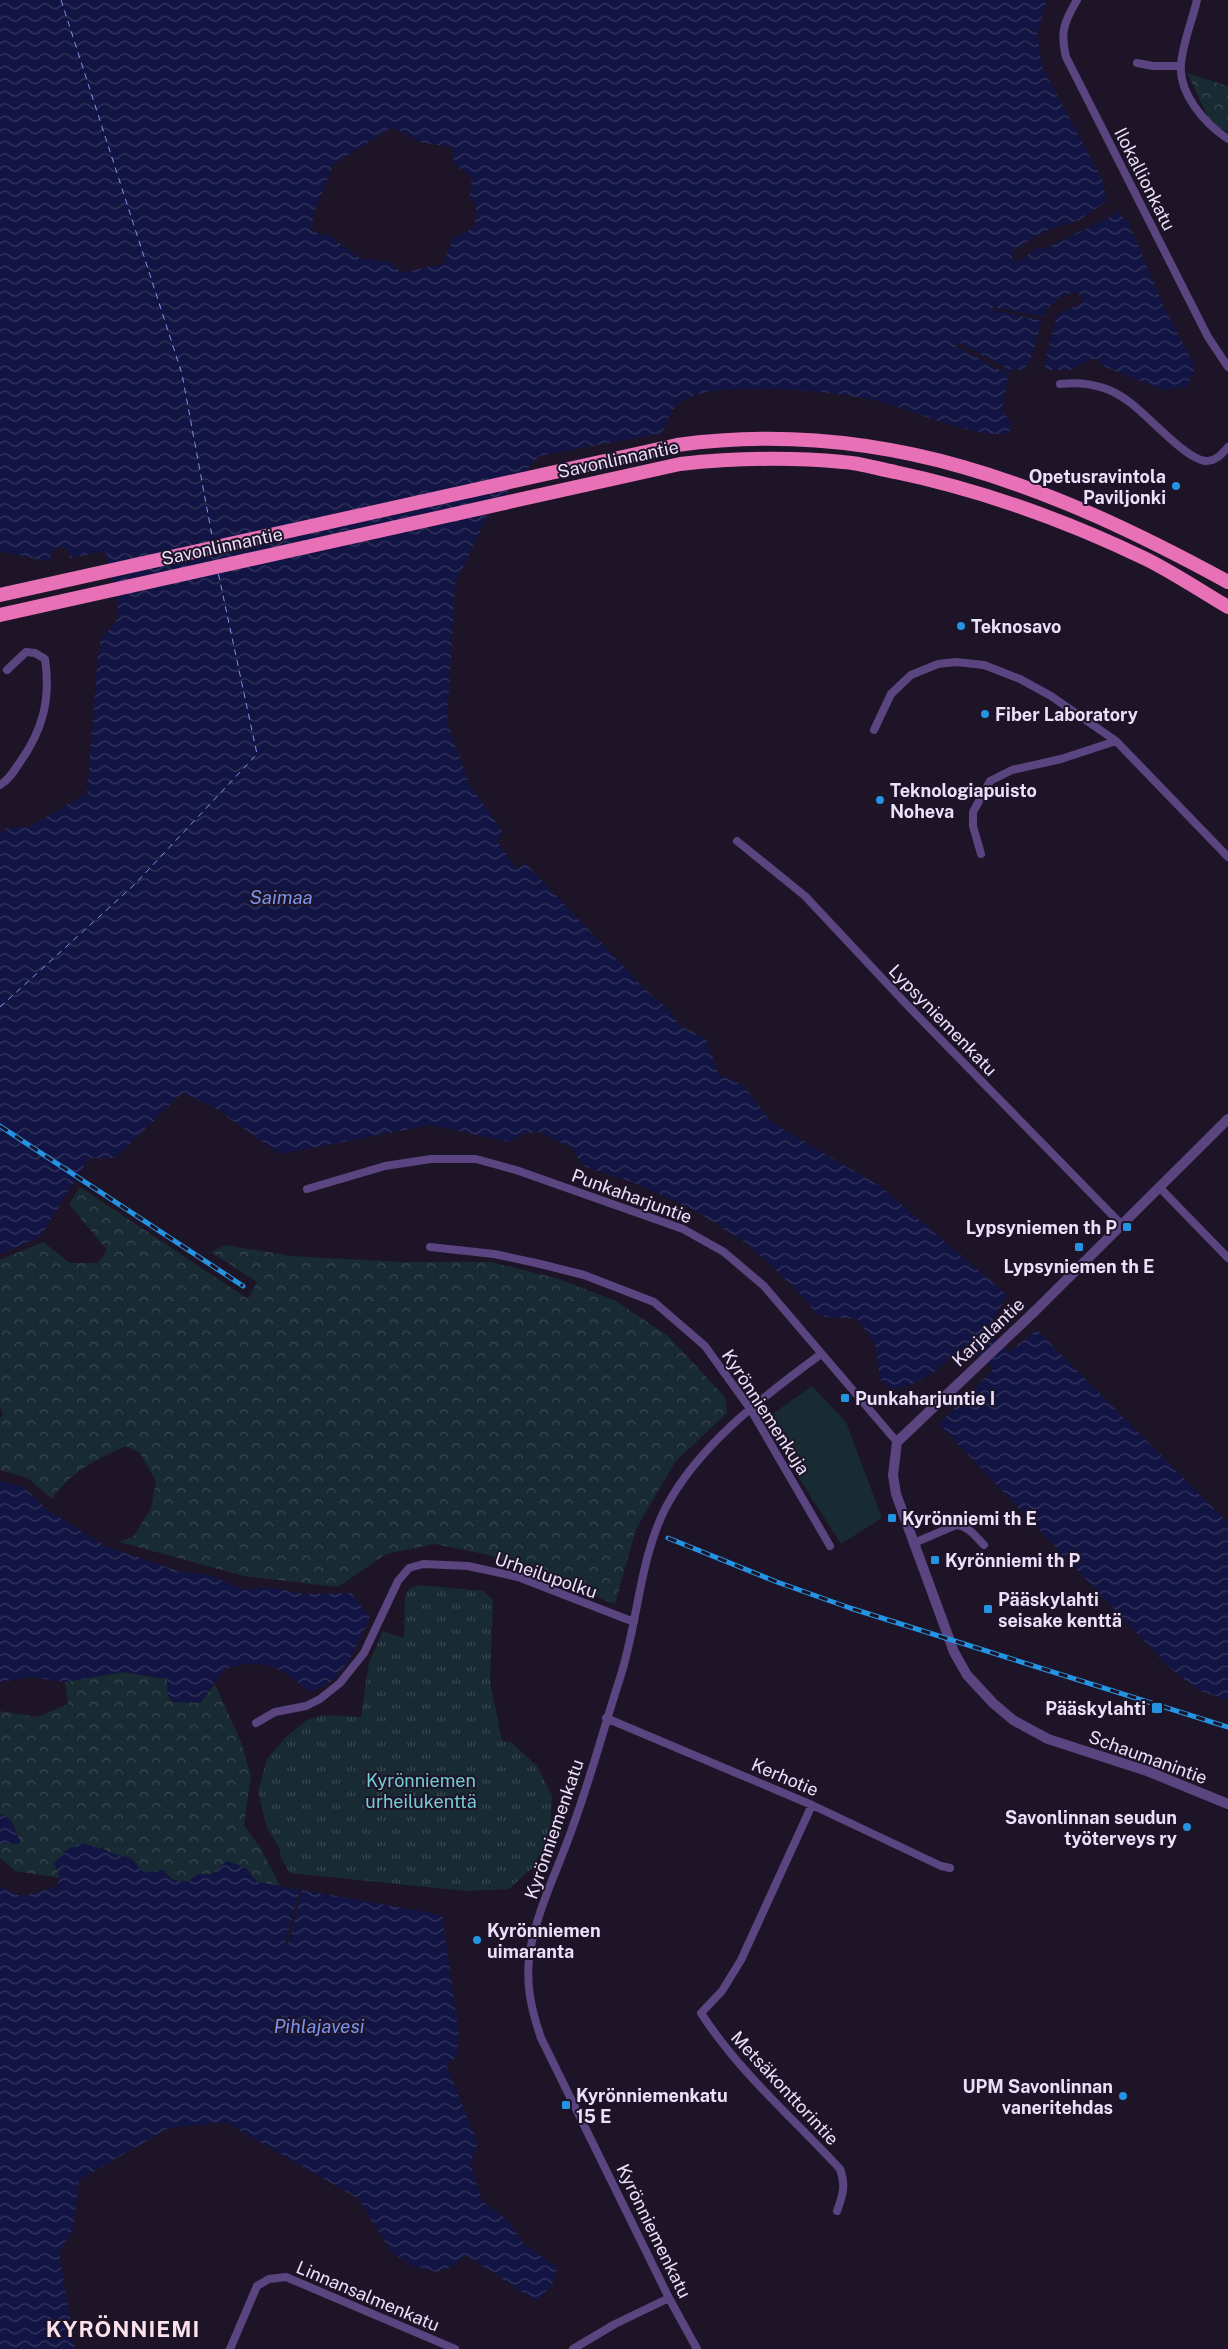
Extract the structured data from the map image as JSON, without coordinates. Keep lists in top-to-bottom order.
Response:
{
  "streets": {
    "highway": ["Savonlinnantie"],
    "street": [
      "Ilokallionkatu",
      "Lypsyniemenkatu",
      "Punkaharjuntie",
      "Karjalantie",
      "Kyrönniemenkuja",
      "Urheilupolku",
      "Schaumanintie",
      "Kerhotie",
      "Kyrönniemenkatu",
      "Metsäkonttorintie",
      "Linnansalmenkatu"
    ]
  },
  "crossings": [
    ["Lypsyniemenkatu", "Karjalantie"],
    ["Punkaharjuntie", "Karjalantie"],
    ["Punkaharjuntie", "Schaumanintie"],
    ["Punkaharjuntie", "Kyrönniemenkatu"],
    ["Karjalantie", "Schaumanintie"],
    ["Kyrönniemenkuja", "Kyrönniemenkatu"],
    ["Urheilupolku", "Kyrönniemenkatu"],
    ["Kerhotie", "Kyrönniemenkatu"],
    ["Kerhotie", "Metsäkonttorintie"]
  ],
  "districts": ["KYRÖNNIEMI"],
  "water": ["Saimaa", "Pihlajavesi"],
  "parks": ["Kyrönniemen urheilukenttä"],
  "places": {
    "other": [
      "Opetusravintola Paviljonki",
      "Teknosavo",
      "Fiber Laboratory",
      "Teknologiapuisto Noheva",
      "Savonlinnan seudun työterveys ry",
      "Kyrönniemen uimaranta",
      "UPM Savonlinnan vaneritehdas"
    ],
    "transit": [
      "Lypsyniemen th P",
      "Lypsyniemen th E",
      "Punkaharjuntie I",
      "Kyrönniemi th E",
      "Kyrönniemi th P",
      "Pääskylahti seisake kenttä",
      "Pääskylahti",
      "Kyrönniemenkatu 15 E"
    ]
  }
}
